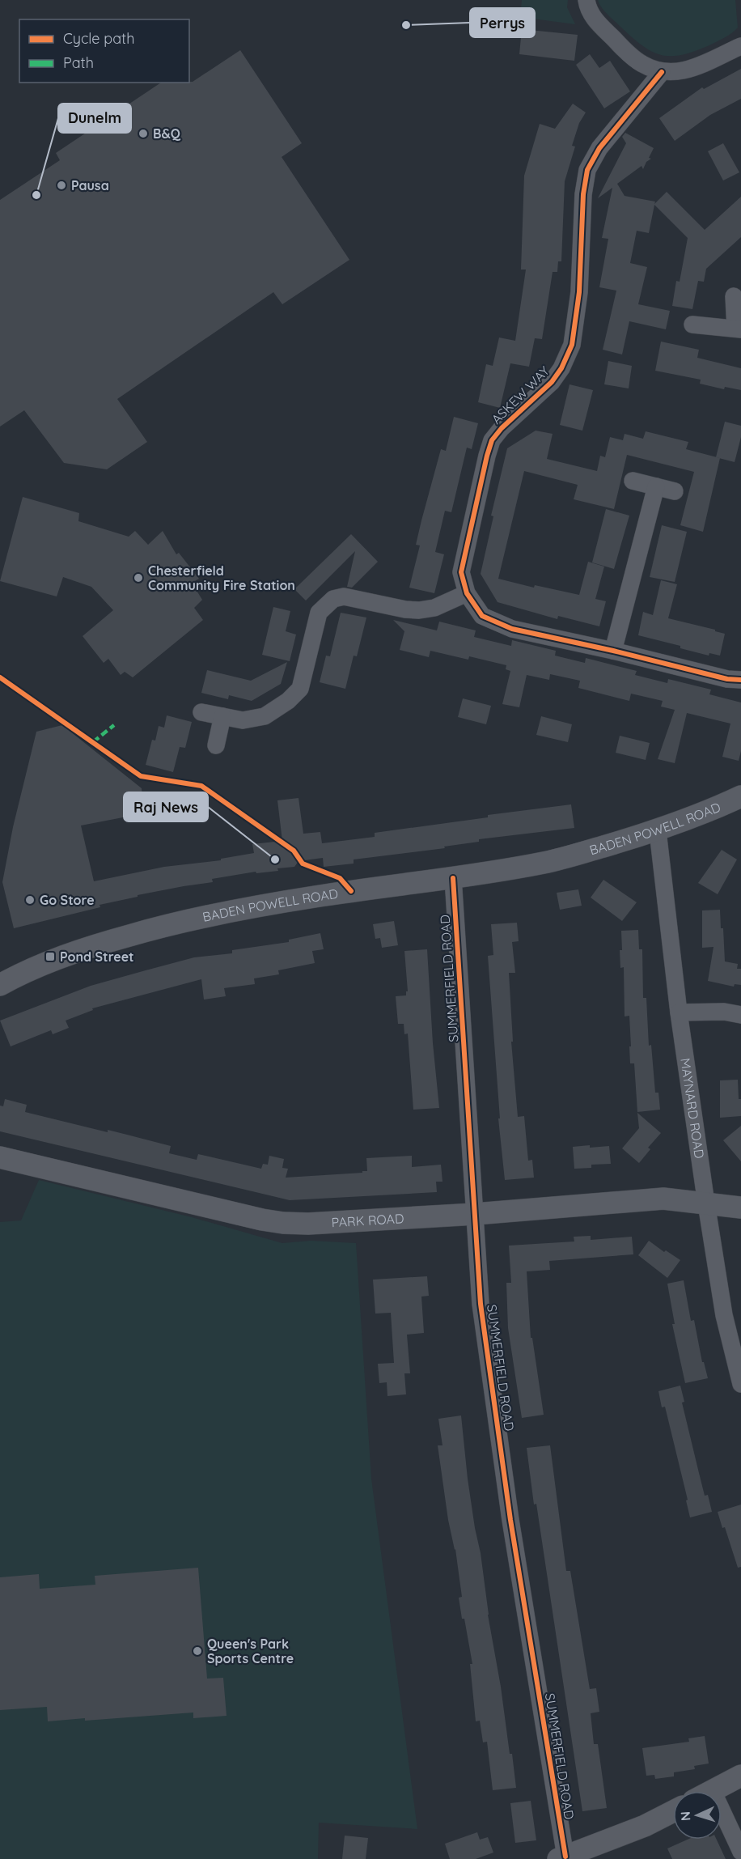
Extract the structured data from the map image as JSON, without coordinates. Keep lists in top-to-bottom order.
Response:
{
  "streets": {
    "street": [
      "ASKEW WAY",
      "BADEN POWELL ROAD",
      "SUMMERFIELD ROAD",
      "MAYNARD ROAD",
      "PARK ROAD"
    ]
  },
  "crossings": [
    ["BADEN POWELL ROAD", "SUMMERFIELD ROAD"],
    ["BADEN POWELL ROAD", "MAYNARD ROAD"],
    ["SUMMERFIELD ROAD", "PARK ROAD"],
    ["MAYNARD ROAD", "PARK ROAD"]
  ],
  "places": {
    "other": [
      "Perrys",
      "B&Q",
      "Pausa",
      "Dunelm",
      "Chesterfield Community Fire Station",
      "Raj News",
      "Go Store",
      "Queen's Park Sports Centre"
    ],
    "transit": ["Pond Street"]
  },
  "legend": ["Cycle path", "Path"],
  "north": "left"
}
